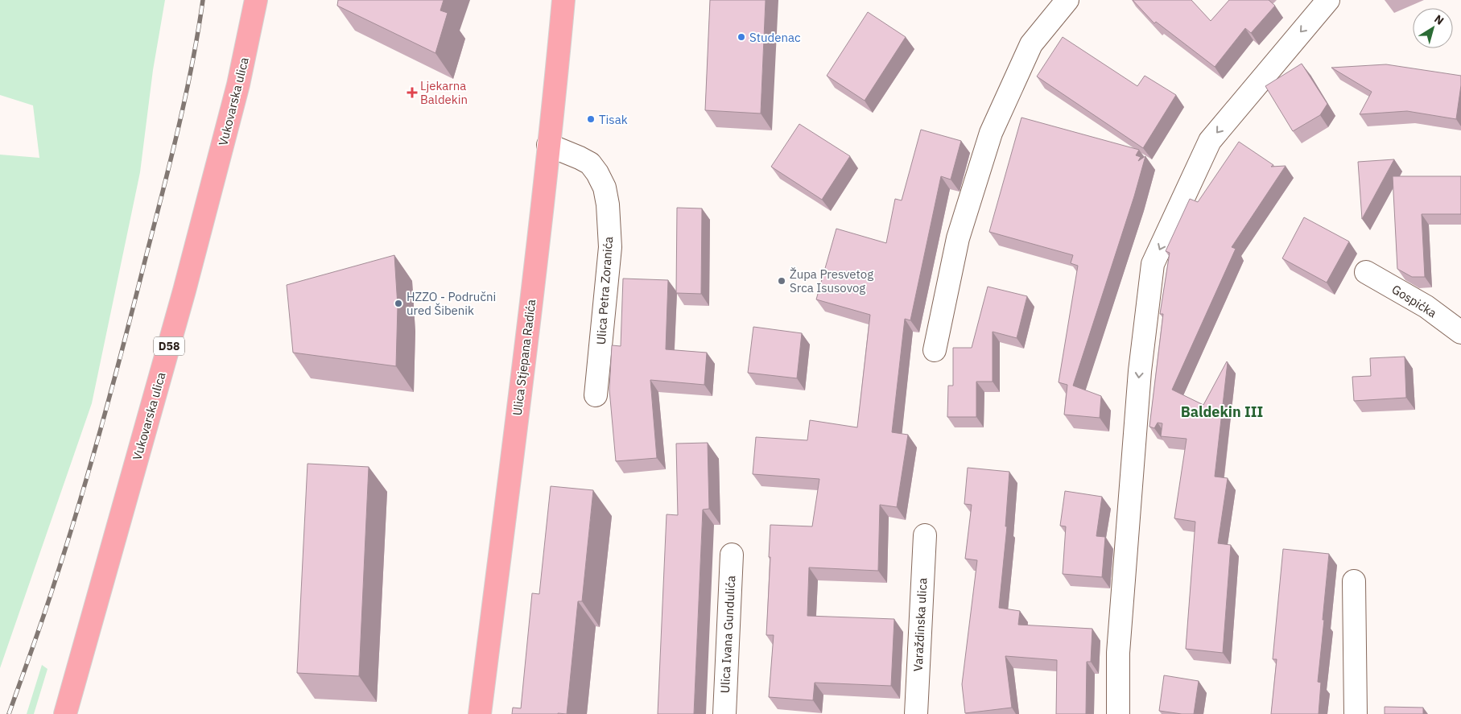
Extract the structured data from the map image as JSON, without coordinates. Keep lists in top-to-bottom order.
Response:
{
  "streets": {
    "main road": ["Vukovarska ulica", "D58", "Ulica Stjepana Radića"],
    "street": [
      "Ulica Petra Zoranića",
      "Gospićka",
      "Varaždinska ulica",
      "Ulica Ivana Gundulića"
    ]
  },
  "crossings": [
    ["Ulica Petra Zoranića", "Ulica Stjepana Radića"]
  ],
  "districts": ["Baldekin III"],
  "places": {
    "other": [
      "Studenac",
      "Tisak",
      "Župa Presvetog Srca Isusovog",
      "HZZO - Područni ured Šibenik"
    ],
    "health": ["Ljekarna Baldekin"]
  },
  "north": "top right"
}
